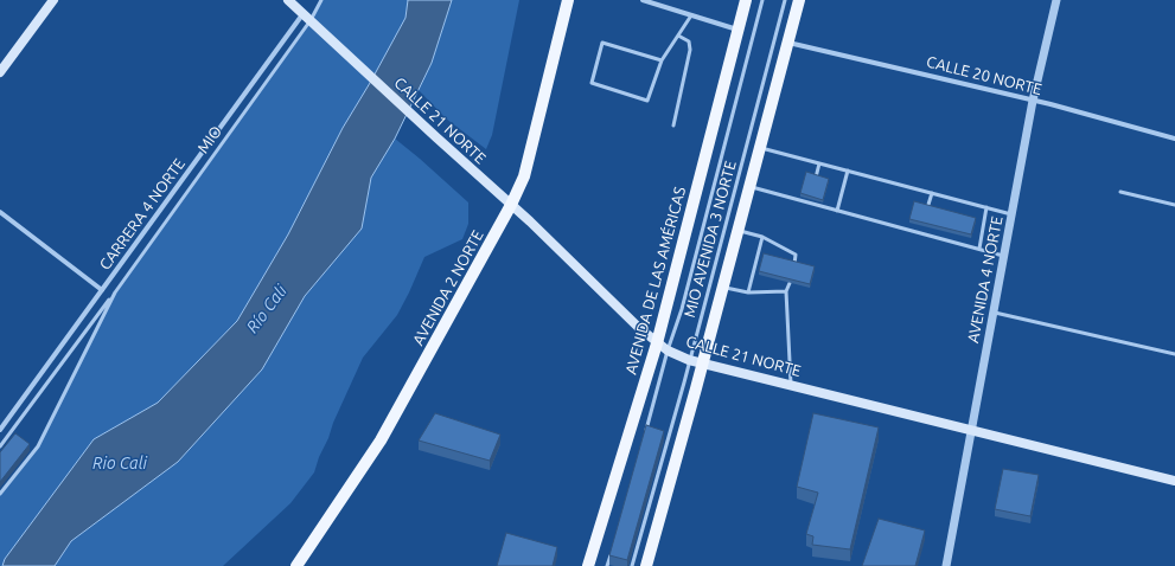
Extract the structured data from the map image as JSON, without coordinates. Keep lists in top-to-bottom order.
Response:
{
  "streets": {
    "main road": ["CALLE 21 NORTE", "AVENIDA DE LAS AMÉRICAS", "AVENIDA 2 NORTE"],
    "street": ["CALLE 20 NORTE", "CARRERA 4 NORTE", "AVENIDA 4 NORTE"],
    "lane": ["MIO", "MIO AVENIDA 3 NORTE"]
  },
  "crossings": [
    ["CALLE 20 NORTE", "AVENIDA 4 NORTE"],
    ["CALLE 21 NORTE", "MIO"],
    ["CALLE 21 NORTE", "CARRERA 4 NORTE"],
    ["CALLE 21 NORTE", "MIO AVENIDA 3 NORTE"],
    ["CALLE 21 NORTE", "AVENIDA 4 NORTE"],
    ["CALLE 21 NORTE", "AVENIDA DE LAS AMÉRICAS"],
    ["CALLE 21 NORTE", "AVENIDA 2 NORTE"],
    ["MIO", "CARRERA 4 NORTE"]
  ],
  "water": ["Río Cali", "Rio Cali"]
}
